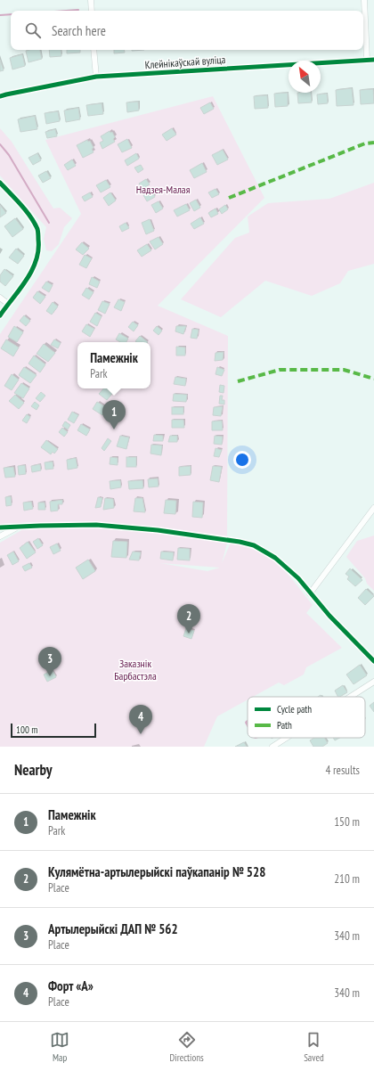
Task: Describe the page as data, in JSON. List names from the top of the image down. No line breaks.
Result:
{"streets":{"street":["Клейнікаўскай вуліца"]},"parks":["Надзея-Малая","Заказнік Барбастэла"],"legend":["Cycle path","Path"],"scale_bar":"100 m","north":"top left","page":{"search":"Search here","popup":["Памежнік","Park"],"pins":["1","2","3","4"],"scale":"100 m","heading":["Nearby","4 results"],"list":[{"mark":"1","name":"Памежнік","note":"Park","value":"150 m"},{"mark":"2","name":"Кулямётна-артылерыйскі паўкапанір № 528","note":"Place","value":"210 m"},{"mark":"3","name":"Артылерыйскі ДАП № 562","note":"Place","value":"340 m"},{"mark":"4","name":"Форт «А»","note":"Place","value":"340 m"}],"nav":["Map","Directions","Saved"]}}
